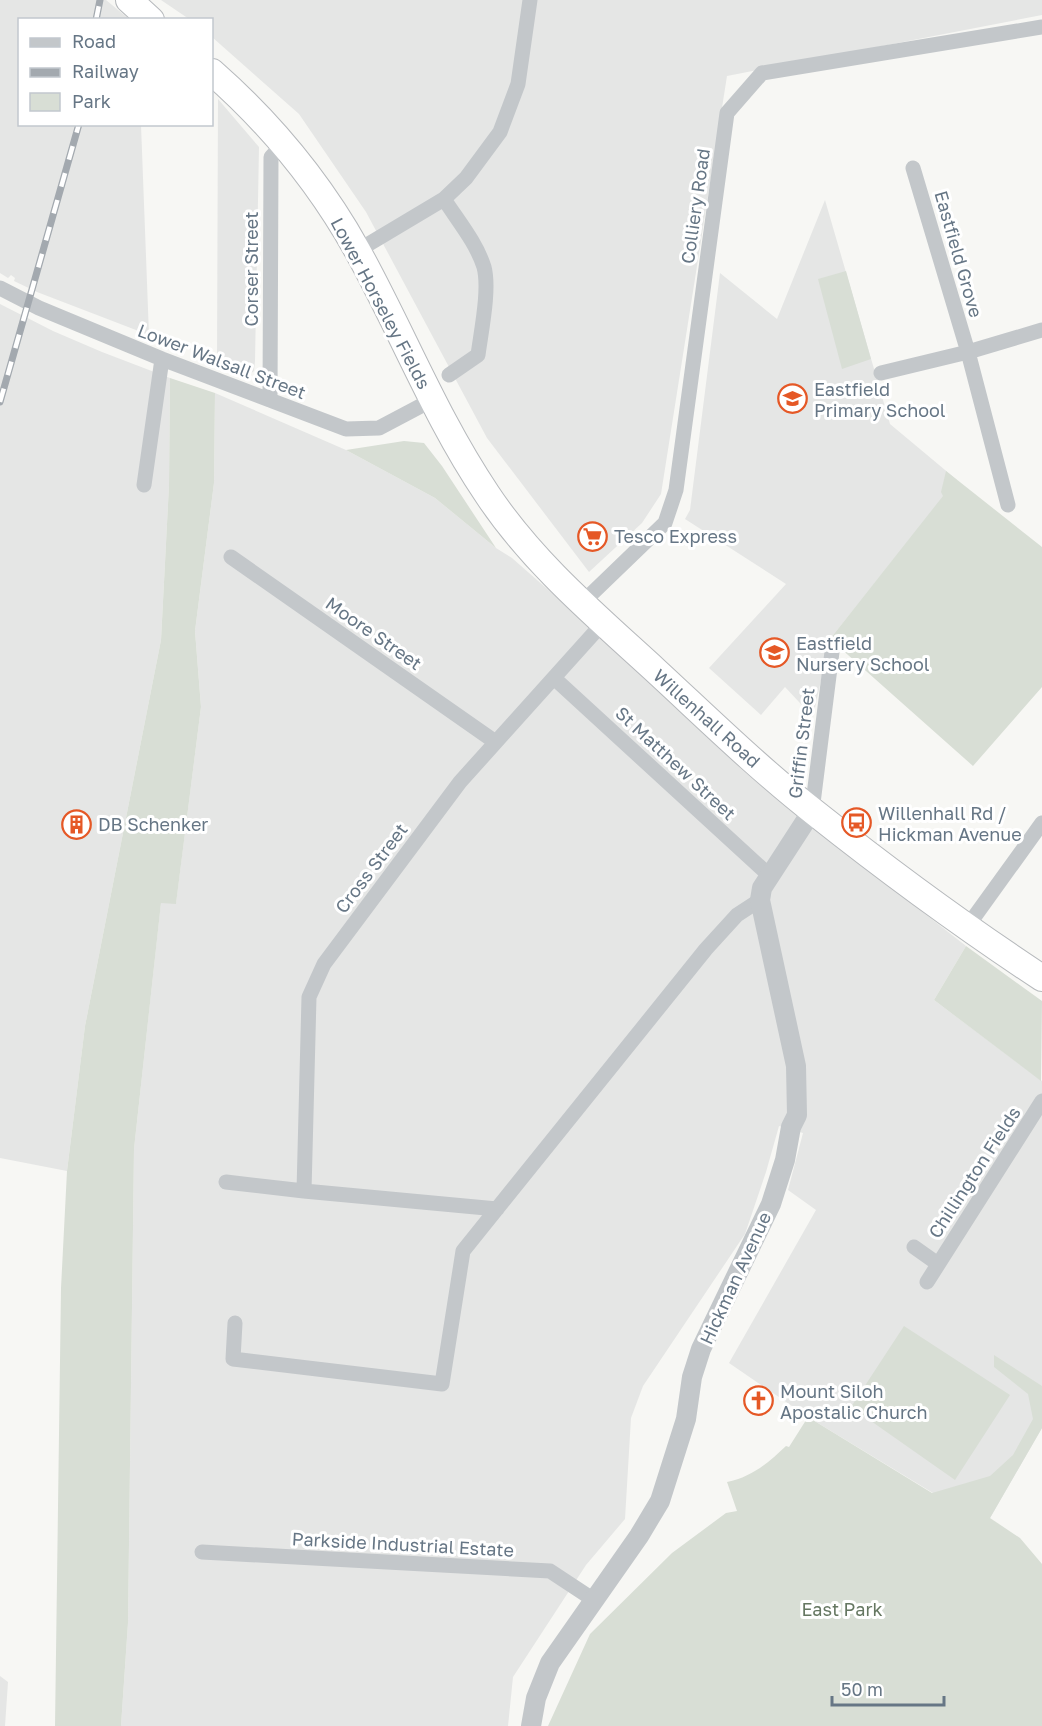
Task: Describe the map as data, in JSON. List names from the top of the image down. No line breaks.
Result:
{"streets":{"highway":["Lower Horseley Fields","Willenhall Road"],"street":["Colliery Road","Eastfield Grove","Corser Street","Lower Walsall Street","Moore Street","Griffin Street","St Matthew Street","Cross Street","Chillington Fields","Hickman Avenue","Parkside Industrial Estate"]},"crossings":[["Colliery Road","Willenhall Road"],["Corser Street","Lower Horseley Fields"],["Corser Street","Lower Walsall Street"],["Lower Horseley Fields","Lower Walsall Street"],["Lower Horseley Fields","Willenhall Road"],["Lower Walsall Street","Willenhall Road"],["Moore Street","Cross Street"],["Willenhall Road","Griffin Street"],["Willenhall Road","Cross Street"],["St Matthew Street","Cross Street"],["Hickman Avenue","Parkside Industrial Estate"]],"parks":["East Park"],"places":{"school or university":["Eastfield Primary School","Eastfield Nursery School"],"supermarket":["Tesco Express"],"bus stop":["Willenhall Rd / Hickman Avenue"],"building":["DB Schenker"],"church":["Mount Siloh Apostalic Church"]},"legend":["Road","Railway","Park"],"scale_bar":"50 m"}
